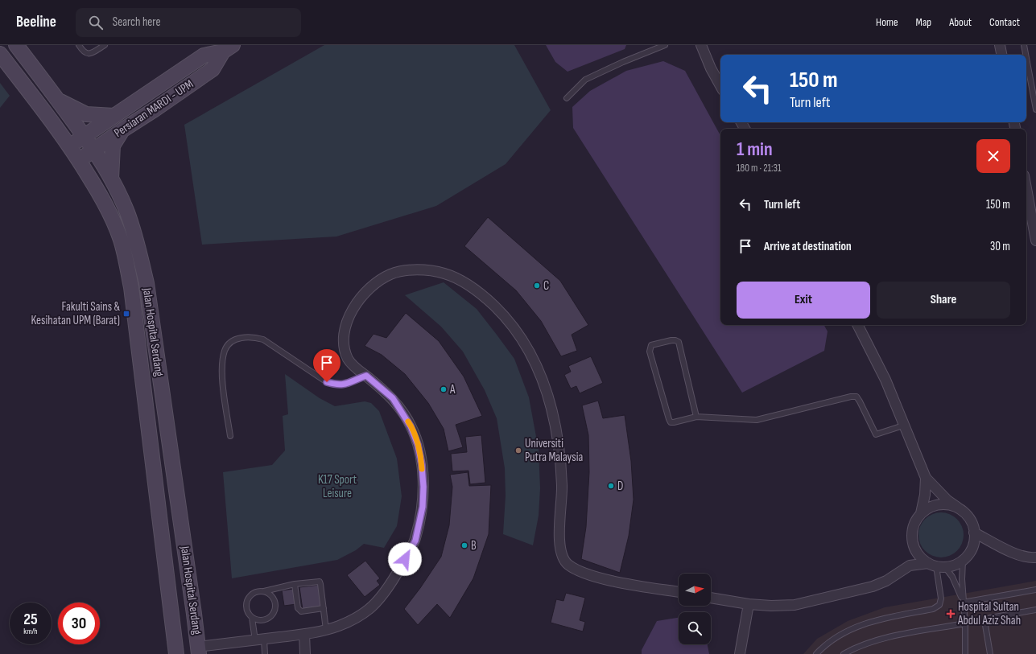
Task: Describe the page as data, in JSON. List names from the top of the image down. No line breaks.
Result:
{"streets":{"main road":["Persiaran MARDI - UPM","Jalan Hospital Serdang"]},"crossings":[["Persiaran MARDI - UPM","Jalan Hospital Serdang"]],"parks":["K17 Sport Leisure"],"places":{"other":["C","A","Universiti Putra Malaysia","D","B"],"transit":["Fakulti Sains & Kesihatan UPM (Barat)"],"health":["Hospital Sultan Abdul Aziz Shah"]},"north":"right","page":{"header":"Beeline","search":"Search here","nav":["Home","Map","About","Contact"],"turn":["150 m","Turn left"],"heading":["1 min","180 m · 21:31"],"list":[{"name":"Turn left","value":"150 m"},{"name":"Arrive at destination","value":"30 m"}],"buttons":["Exit","Share"],"speed":"25 km/h","limit":"30"}}
